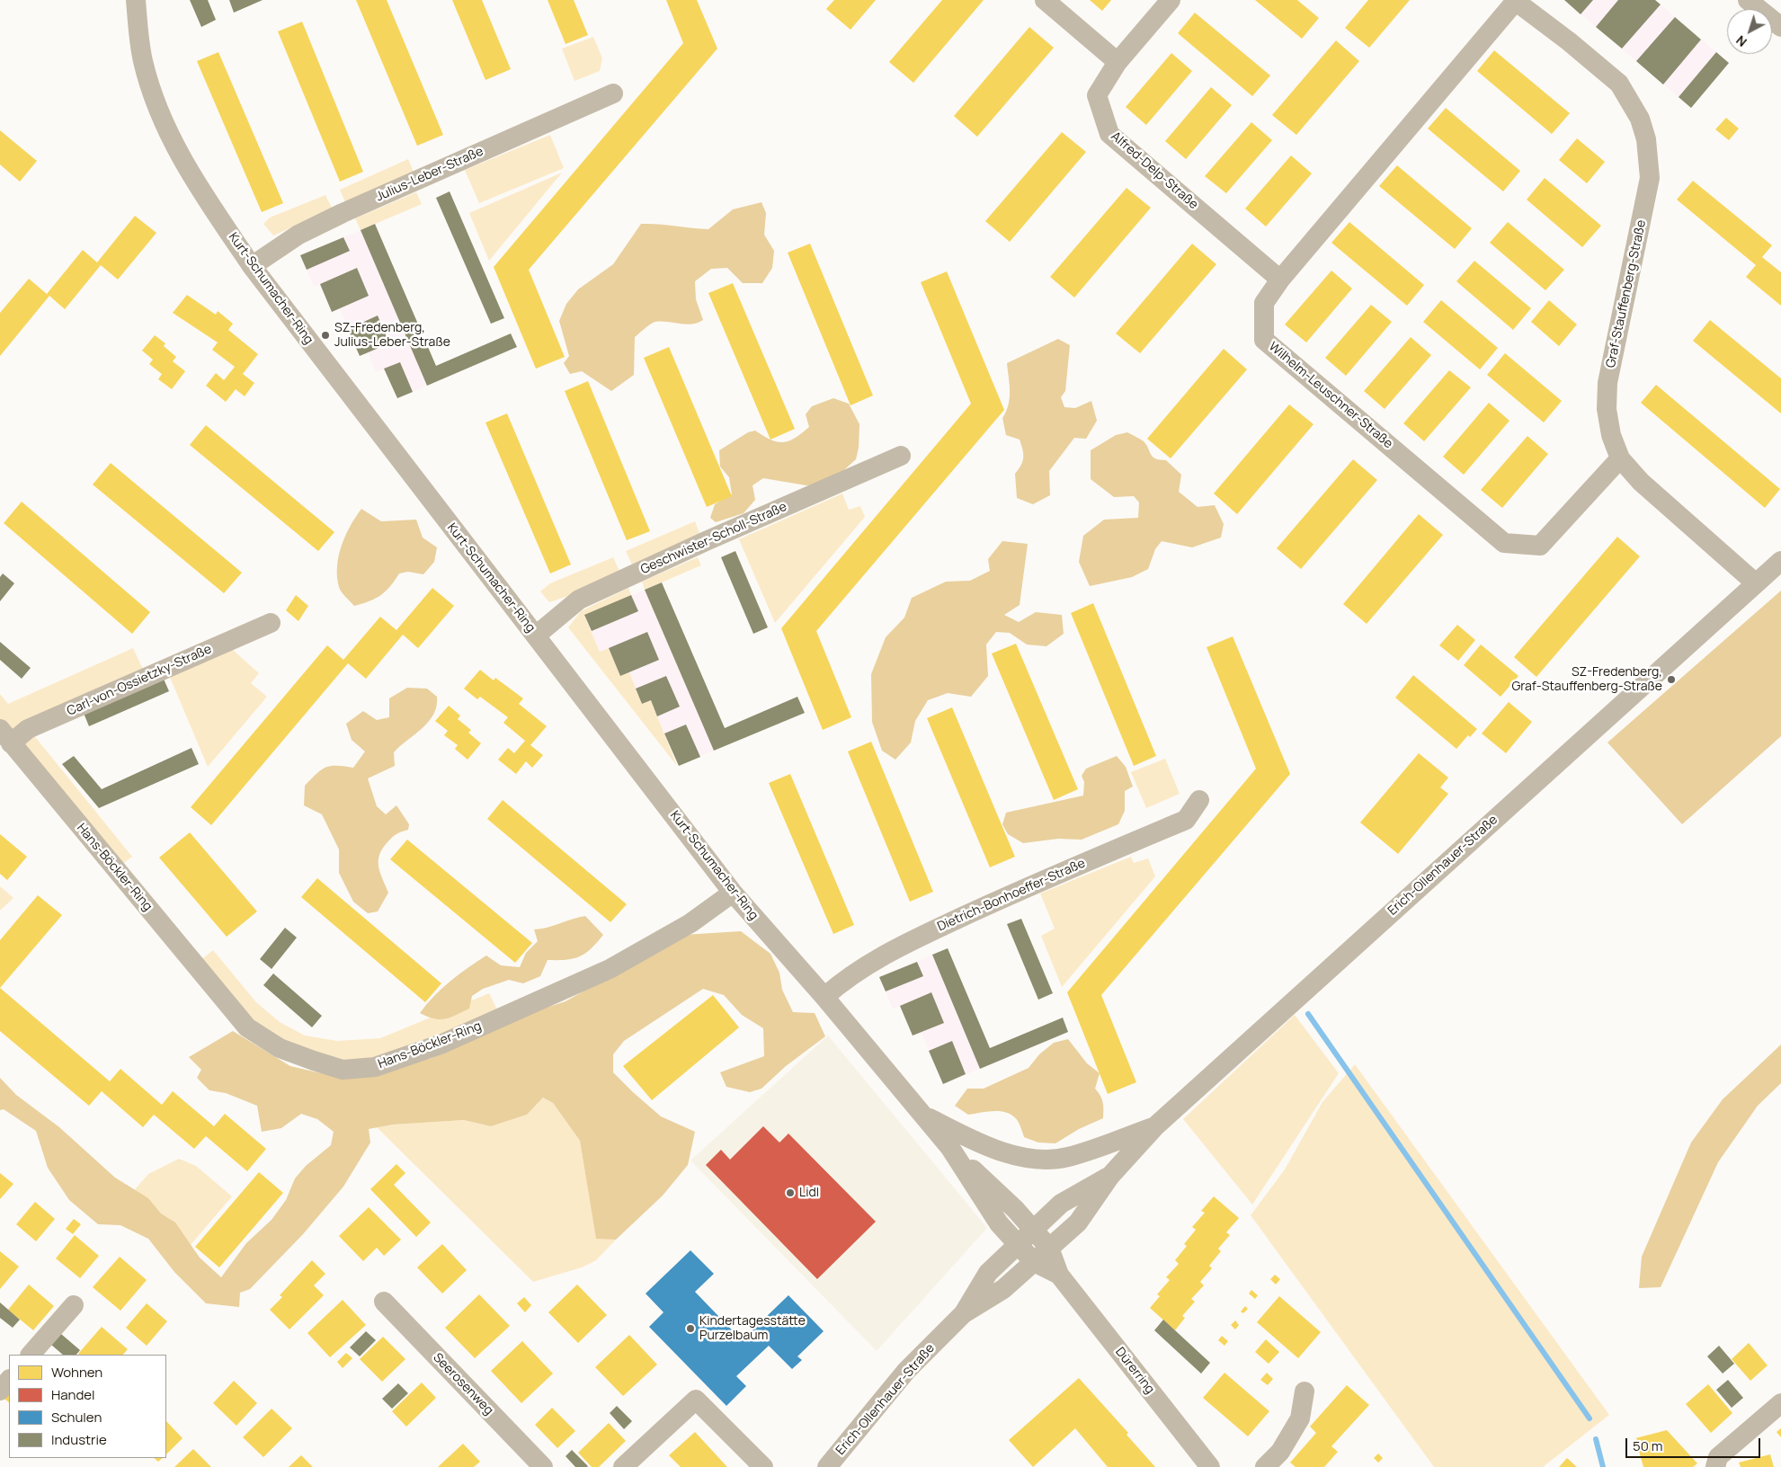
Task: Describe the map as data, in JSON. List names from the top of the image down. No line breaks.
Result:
{"streets":{"street":["Alfred-Delp-Straße","Julius-Leber-Straße","Kurt-Schumacher-Ring","Graf-Stauffenberg-Straße","Wilhelm-Leuschner-Straße","Geschwister-Scholl-Straße","Carl-von-Ossietzky-Straße","Erich-Ollenhauer-Straße","Hans-Böckler-Ring","Dietrich-Bonhoeffer-Straße","Dürerring","Seerosenweg"]},"crossings":[["Alfred-Delp-Straße","Wilhelm-Leuschner-Straße"],["Julius-Leber-Straße","Kurt-Schumacher-Ring"],["Kurt-Schumacher-Ring","Geschwister-Scholl-Straße"],["Kurt-Schumacher-Ring","Erich-Ollenhauer-Straße"],["Kurt-Schumacher-Ring","Hans-Böckler-Ring"],["Kurt-Schumacher-Ring","Dietrich-Bonhoeffer-Straße"],["Kurt-Schumacher-Ring","Dürerring"],["Graf-Stauffenberg-Straße","Wilhelm-Leuschner-Straße"],["Graf-Stauffenberg-Straße","Erich-Ollenhauer-Straße"],["Carl-von-Ossietzky-Straße","Hans-Böckler-Ring"],["Erich-Ollenhauer-Straße","Dürerring"]],"places":["SZ-Fredenberg, Julius-Leber-Straße","SZ-Fredenberg, Graf-Stauffenberg-Straße","Lidl","Kindertagesstätte Purzelbaum"],"legend":["Wohnen","Handel","Schulen","Industrie"],"scale_bar":"50 m","north":"bottom left"}
